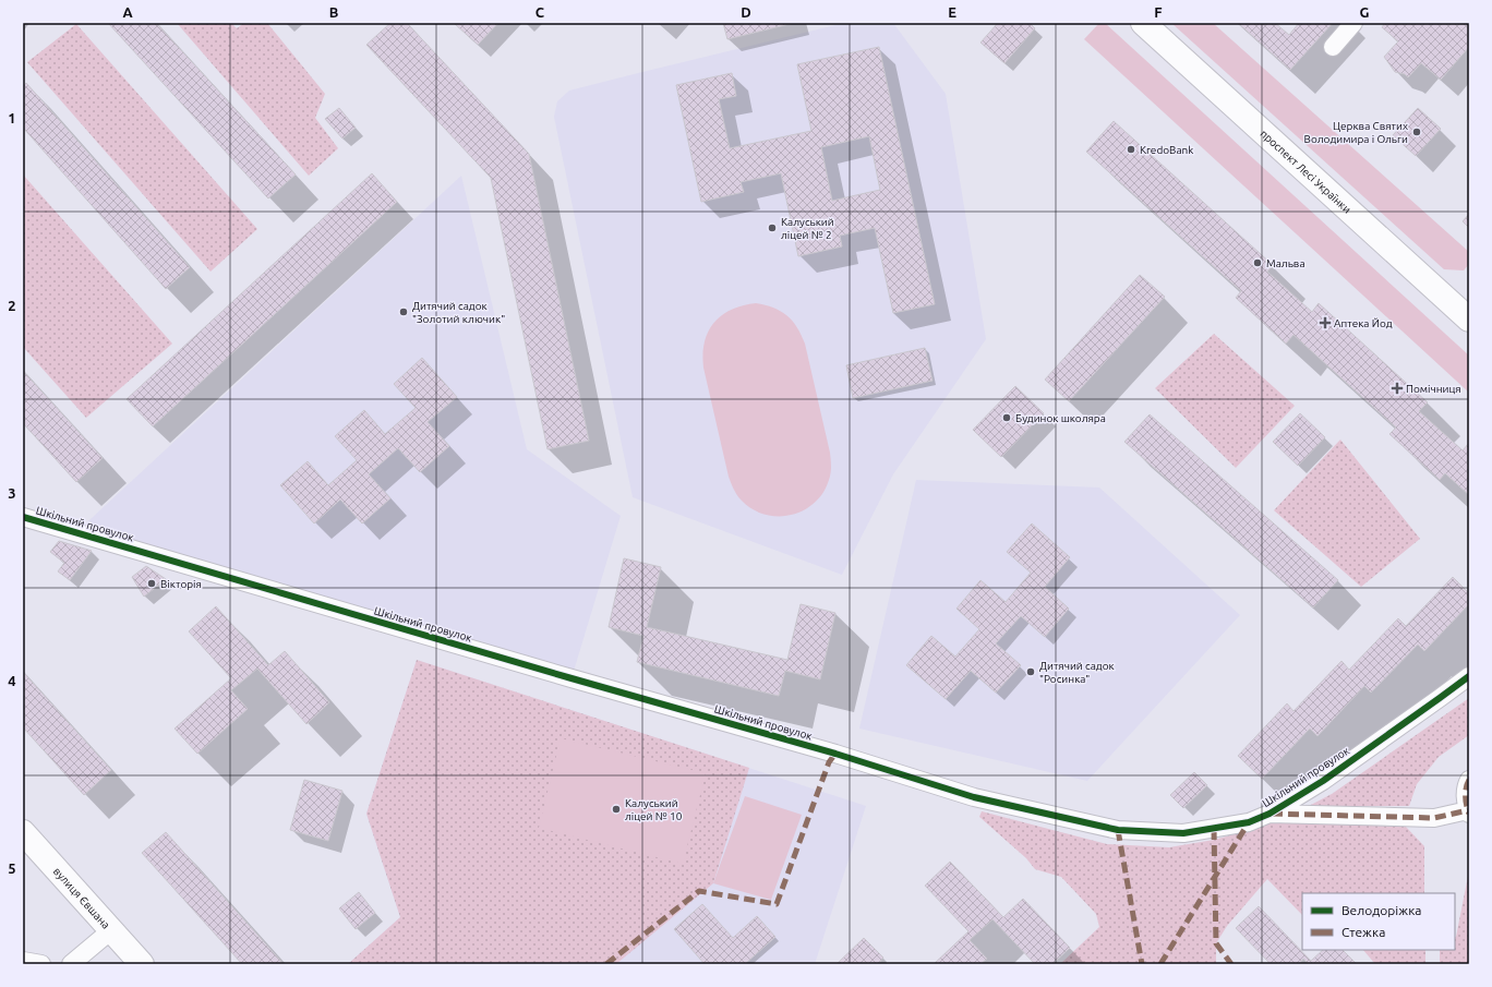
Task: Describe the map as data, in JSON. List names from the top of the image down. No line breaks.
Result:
{"streets":{"main road":["проспект Лесі Українки","вулиця Євшана"],"street":["Шкільний провулок"]},"places":{"other":["Церква Святих Володимира і Ольги","KredoBank","Калуський ліцей № 2","Мальва","Дитячий садок \"Золотий ключик\"","Будинок школяра","Вікторія","Дитячий садок \"Росинка\"","Калуський ліцей № 10"],"health":["Аптека Йод","Помічниця"]},"legend":["Велодоріжка","Стежка"],"grid":{"columns":["A","B","C","D","E","F","G"],"rows":["1","2","3","4","5"]}}
